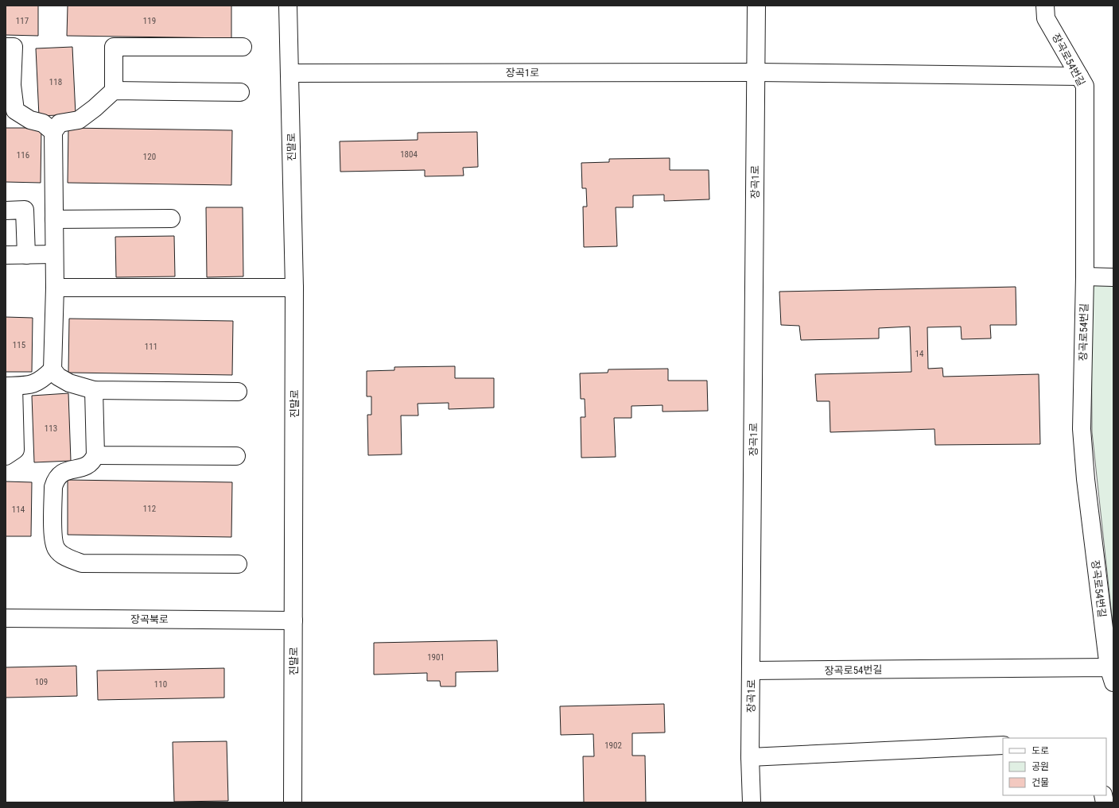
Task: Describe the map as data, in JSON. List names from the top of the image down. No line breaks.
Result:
{"streets":{"street":["장곡로54번길","장곡1로","진말로","장곡북로"]},"crossings":[["장곡로54번길","장곡1로"],["장곡1로","진말로"],["진말로","장곡북로"]],"house_numbers":["117","119","118","1804","116","120","115","111","14","113","112","114","1901","109","110","1902"],"legend":["도로","공원","건물"]}
